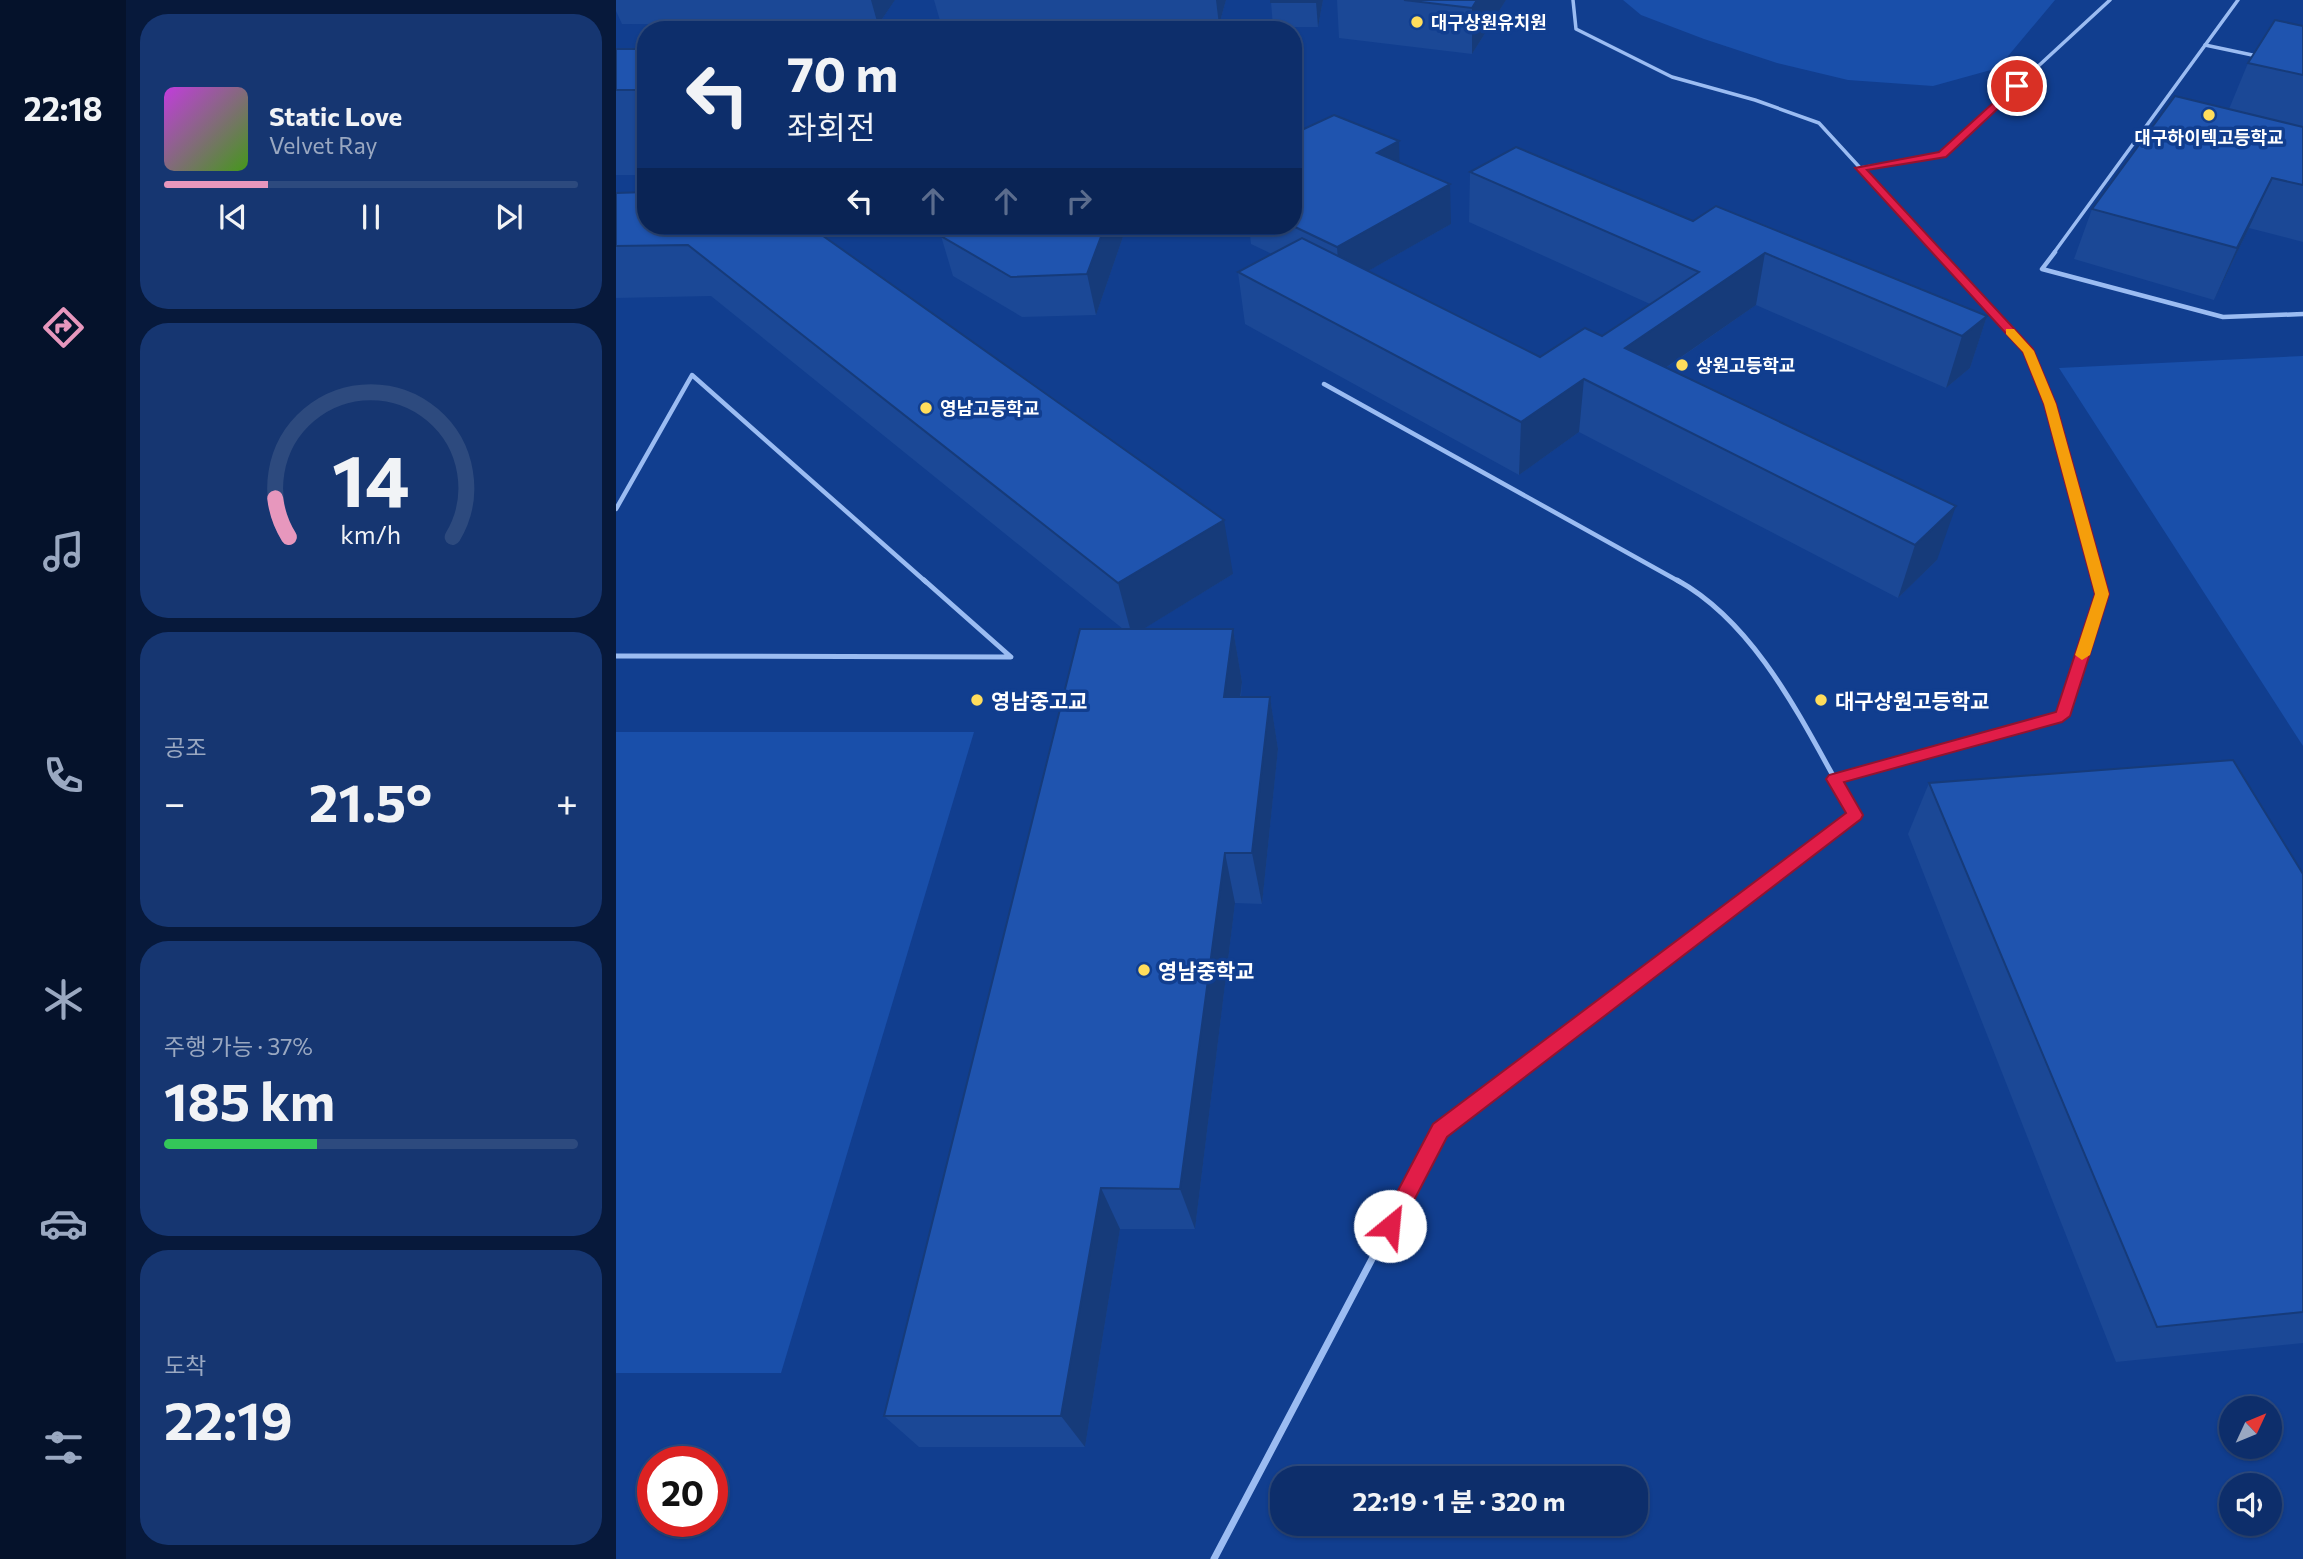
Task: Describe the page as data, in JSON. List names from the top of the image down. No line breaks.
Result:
{"places":["대구상원유치원","대구하이텍고등학교","상원고등학교","영남고등학교","영남중고교","대구상원고등학교","영남중학교"],"north":"top right","page":{"tabs":"22:18","turn":["70 m","좌회전"],"song":["Static Love","Velvet Ray"],"tile":["공조",["주행 가능 · 37%","185 km"],["도착","22:19"]],"heat":["−","21.5°","+"],"limit":"20","trip":"22:19 · 1 분 · 320 m","gauge":["14","km/h"]}}
